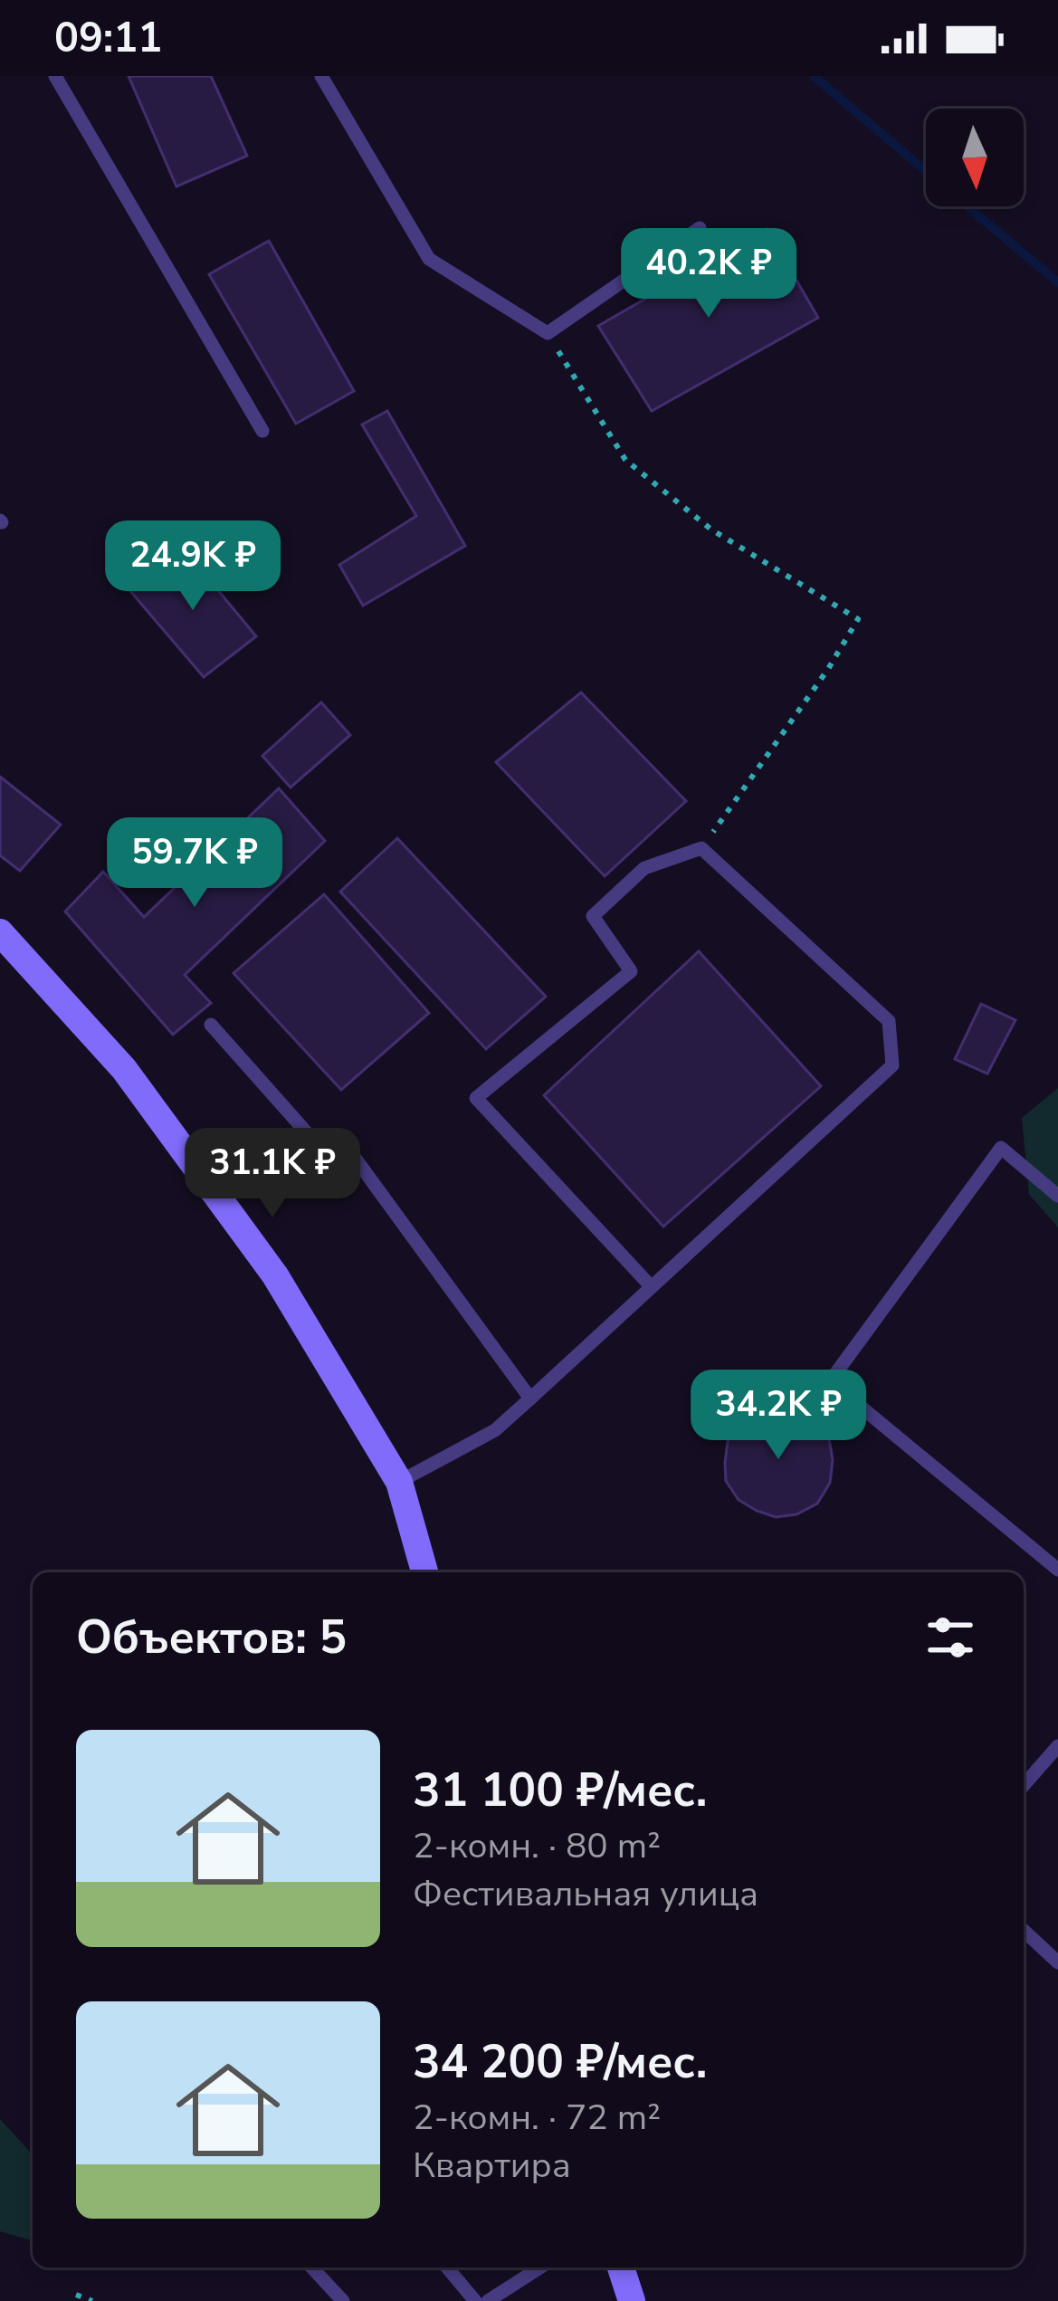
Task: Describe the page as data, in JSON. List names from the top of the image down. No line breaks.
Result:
{"north":"bottom","page":{"status":"09:11","price":["40.2K ₽","24.9K ₽","59.7K ₽","31.1K ₽","34.2K ₽"],"heading":"Объектов: 5","list":[{"name":"31 100 ₽/мес.","note":"2-комн. · 80 m² · Фестивальная улица"},{"name":"34 200 ₽/мес.","note":"2-комн. · 72 m² · Квартира"}]}}
